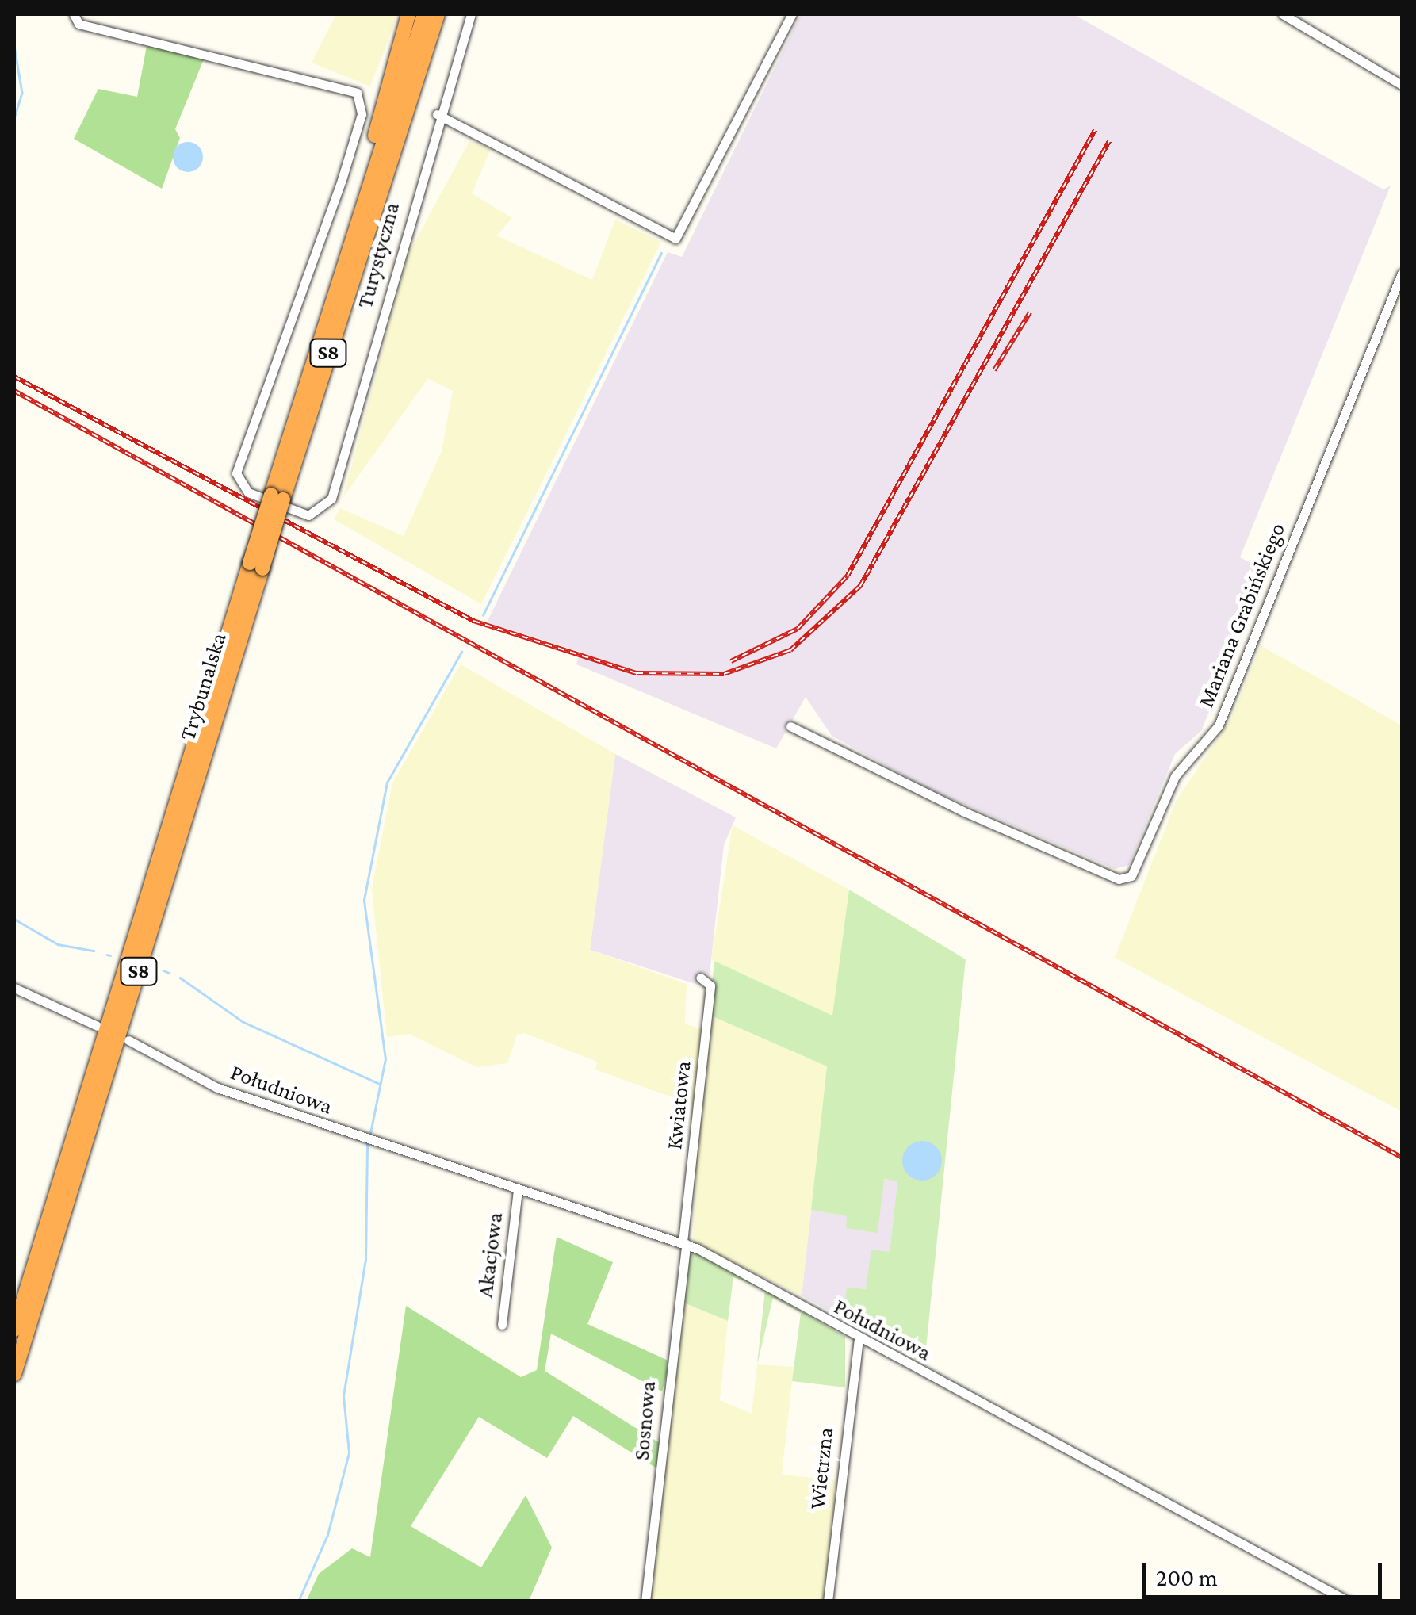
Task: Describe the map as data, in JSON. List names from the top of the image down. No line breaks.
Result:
{"streets":{"highway":["S8","Trybunalska"],"street":["Turystyczna","Mariana Grabińskiego","Południowa","Kwiatowa","Akacjowa","Sosnowa","Wietrzna"]},"crossings":[["Południowa","Kwiatowa"],["Południowa","Akacjowa"],["Południowa","Sosnowa"],["Południowa","Wietrzna"],["Kwiatowa","Sosnowa"]],"scale_bar":"200 m"}
